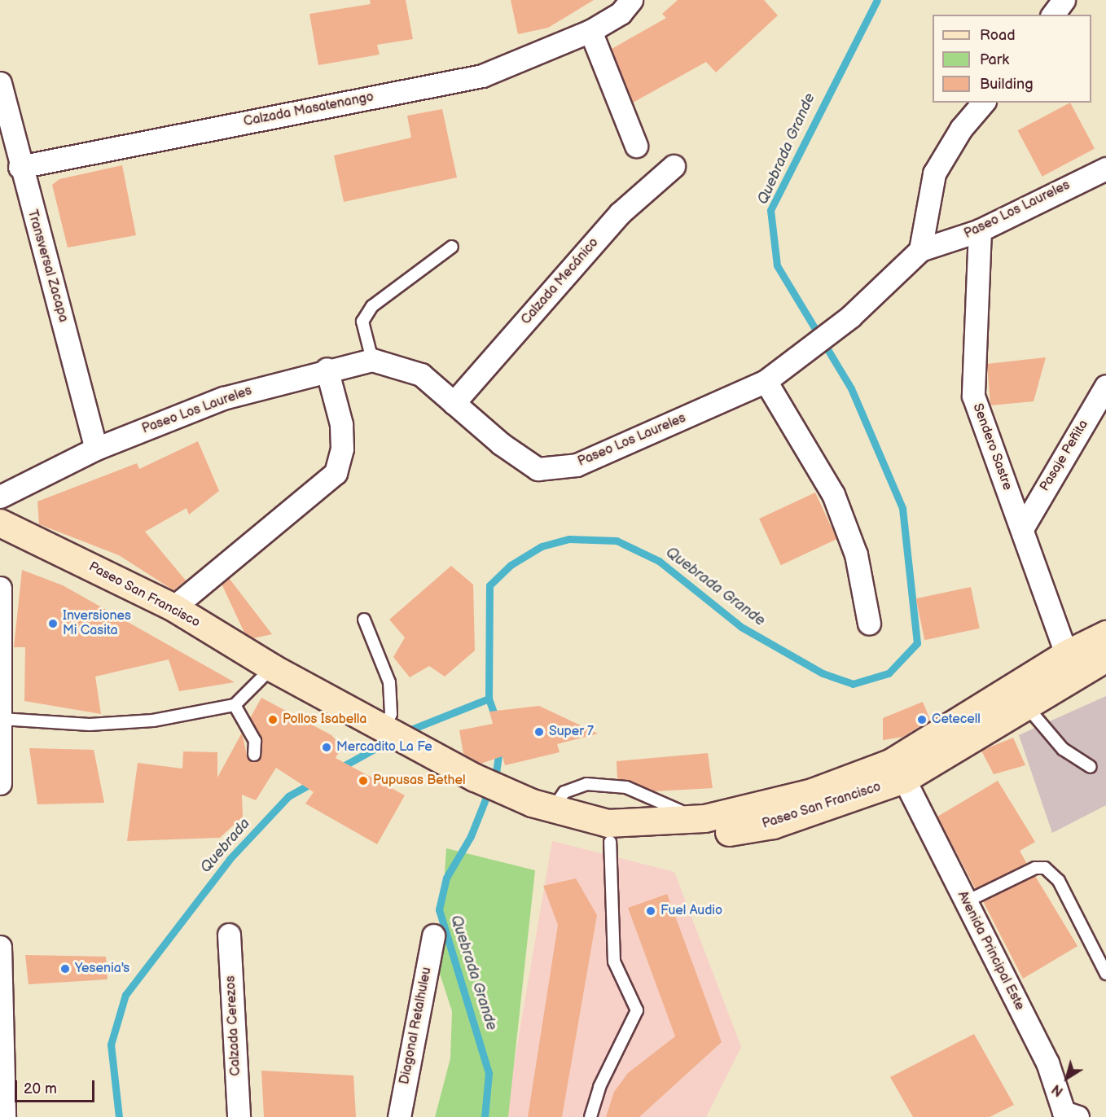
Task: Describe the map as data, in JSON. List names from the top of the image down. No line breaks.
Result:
{"streets":{"street":["Calzada Masatenango","Paseo Los Laureles","Transversal Zacapa","Calzada Mecánico","Sendero Sastre","Pasaje Peñita","Paseo San Francisco","Avenida Principal Este","Calzada Cerezos","Diagonal Retalhuleu"]},"crossings":[["Calzada Masatenango","Transversal Zacapa"],["Paseo Los Laureles","Transversal Zacapa"],["Paseo Los Laureles","Calzada Mecánico"],["Paseo Los Laureles","Sendero Sastre"],["Sendero Sastre","Pasaje Peñita"],["Sendero Sastre","Paseo San Francisco"],["Paseo San Francisco","Avenida Principal Este"]],"water":["Quebrada Grande","Quebrada"],"places":["Inversiones Mi Casita","Pollos Isabella","Cetecell","Super 7","Mercadito La Fe","Pupusas Bethel","Fuel Audio","Yesenia's"],"legend":["Road","Park","Building"],"scale_bar":"20 m","north":"bottom left"}
